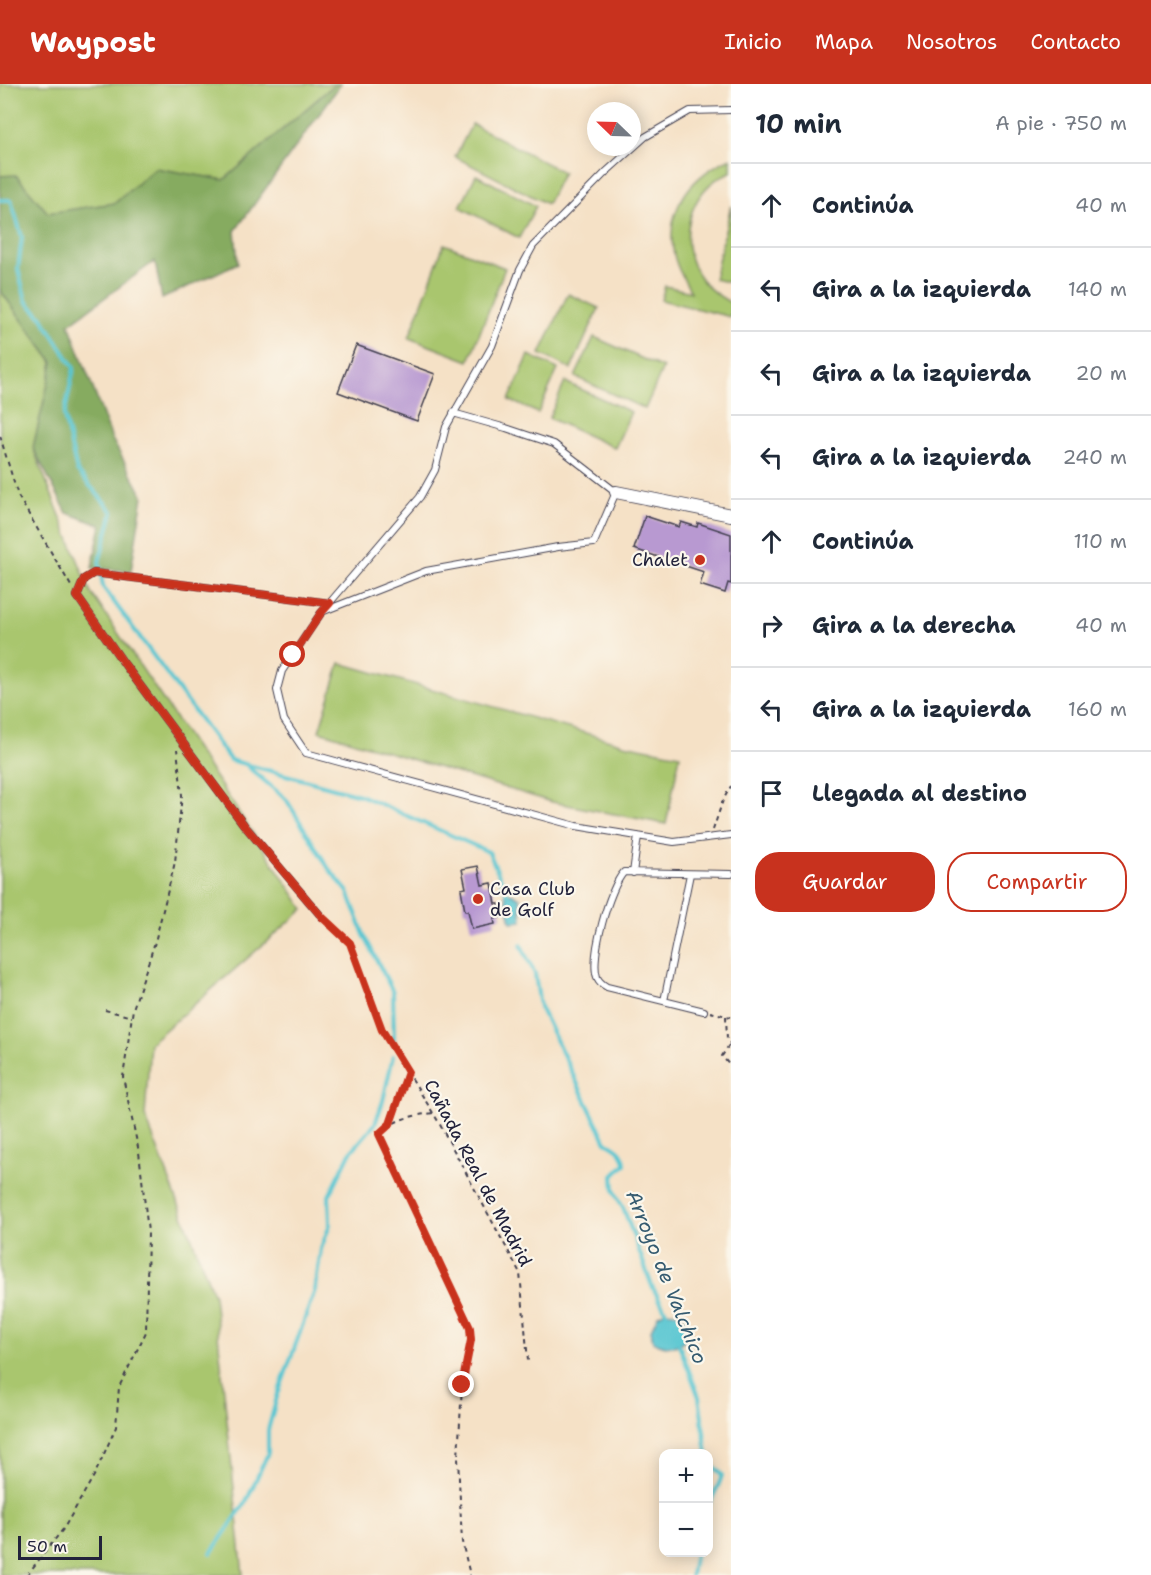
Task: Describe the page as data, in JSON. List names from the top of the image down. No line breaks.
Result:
{"streets":{"path":["Cañada Real de Madrid"]},"water":["Arroyo de Valchico"],"places":["Chalet","Casa Club de Golf"],"scale_bar":"50 m","north":"top left","page":{"header":"Waypost","nav":["Inicio","Mapa","Nosotros","Contacto"],"heading":["10 min","A pie · 750 m"],"list":[["Continúa","40 m"],["Gira a la izquierda","140 m"],["Gira a la izquierda","20 m"],["Gira a la izquierda","240 m"],["Continúa","110 m"],["Gira a la derecha","40 m"],["Gira a la izquierda","160 m"],"Llegada al destino"],"buttons":["Guardar","Compartir"],"map_buttons":["+","−"],"scale":"50 m"}}
